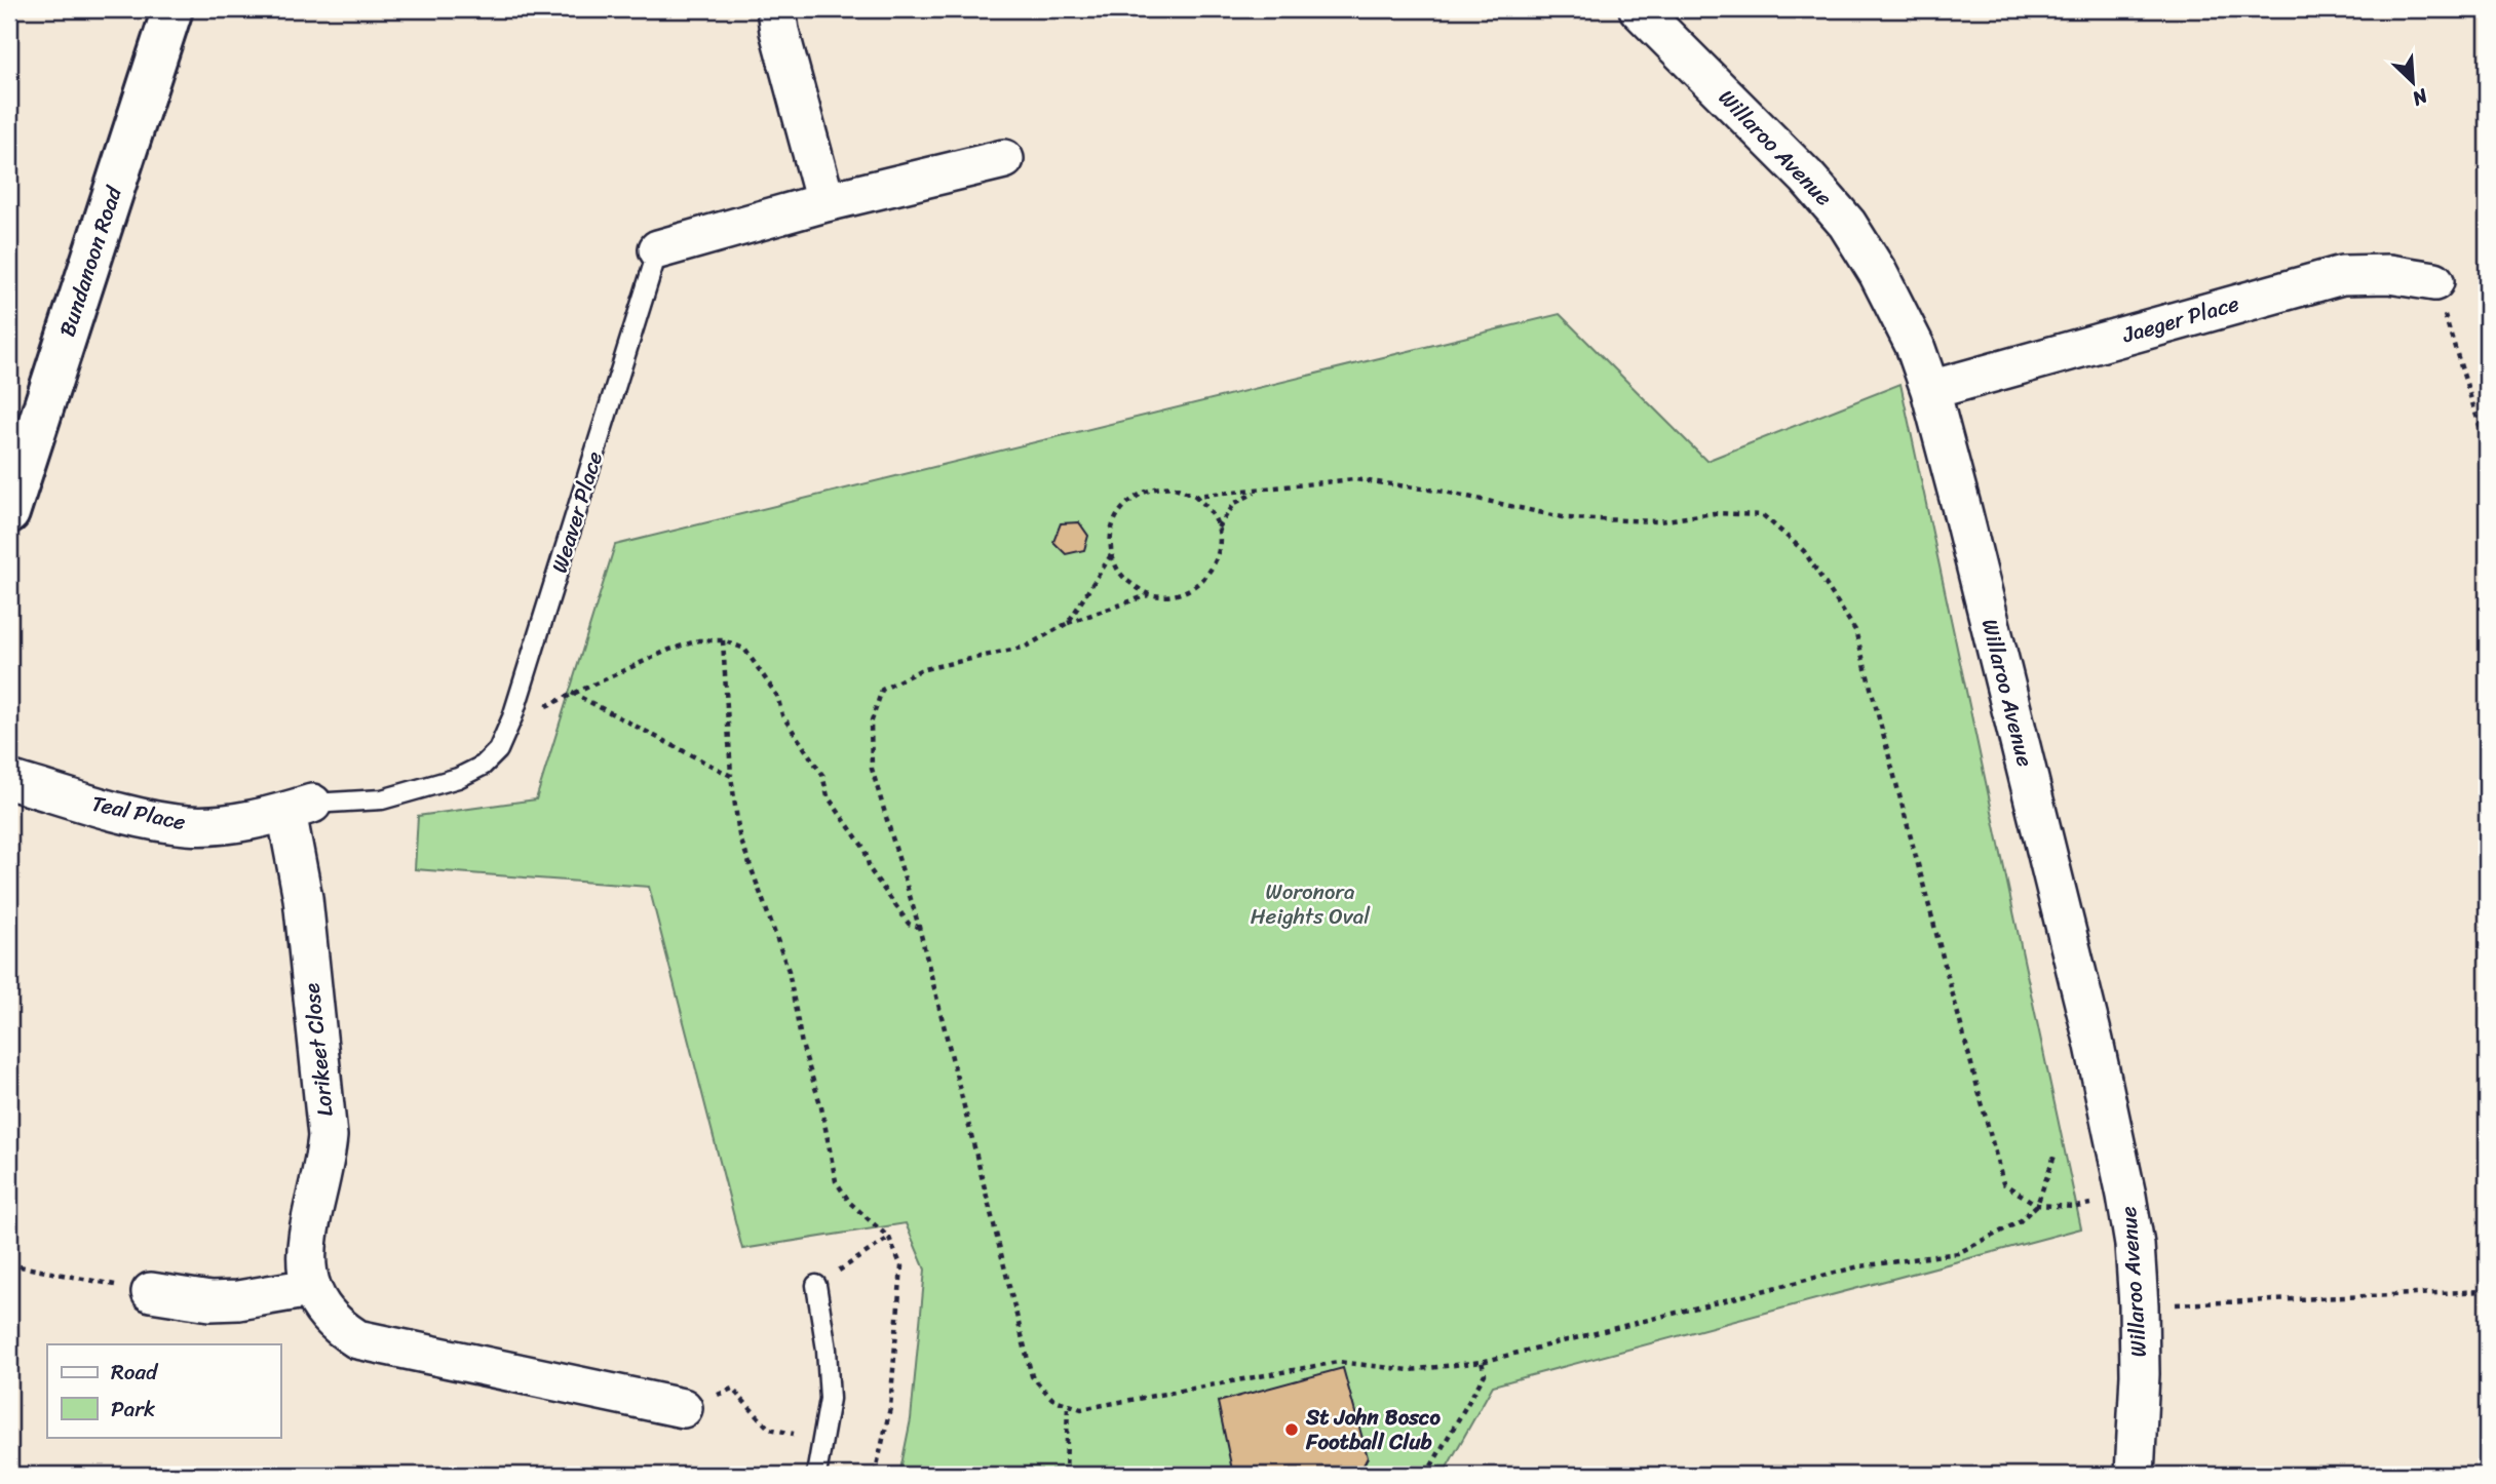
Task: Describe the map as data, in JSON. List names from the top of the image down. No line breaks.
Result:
{"streets":{"street":["Willaroo Avenue","Bundanoon Road","Jaeger Place","Weaver Place","Teal Place","Lorikeet Close"]},"crossings":[["Willaroo Avenue","Jaeger Place"],["Weaver Place","Teal Place"],["Weaver Place","Lorikeet Close"],["Teal Place","Lorikeet Close"]],"parks":["Woronora Heights Oval"],"places":["St John Bosco Football Club"],"legend":["Road","Park"],"north":"bottom right"}
